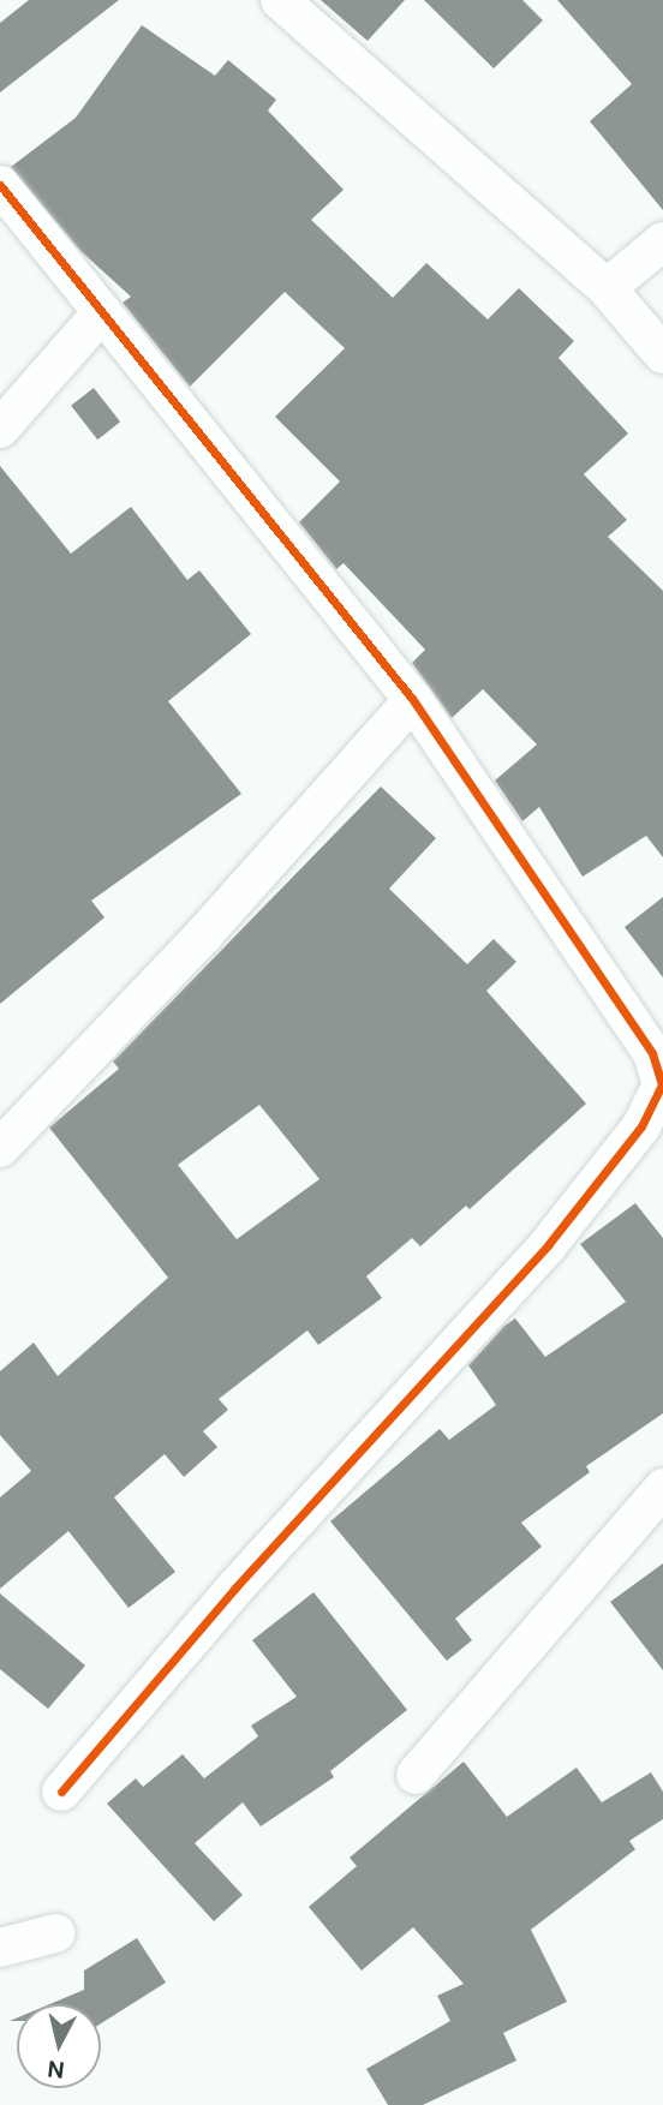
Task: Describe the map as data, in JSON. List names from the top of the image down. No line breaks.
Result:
{"north":"bottom"}
